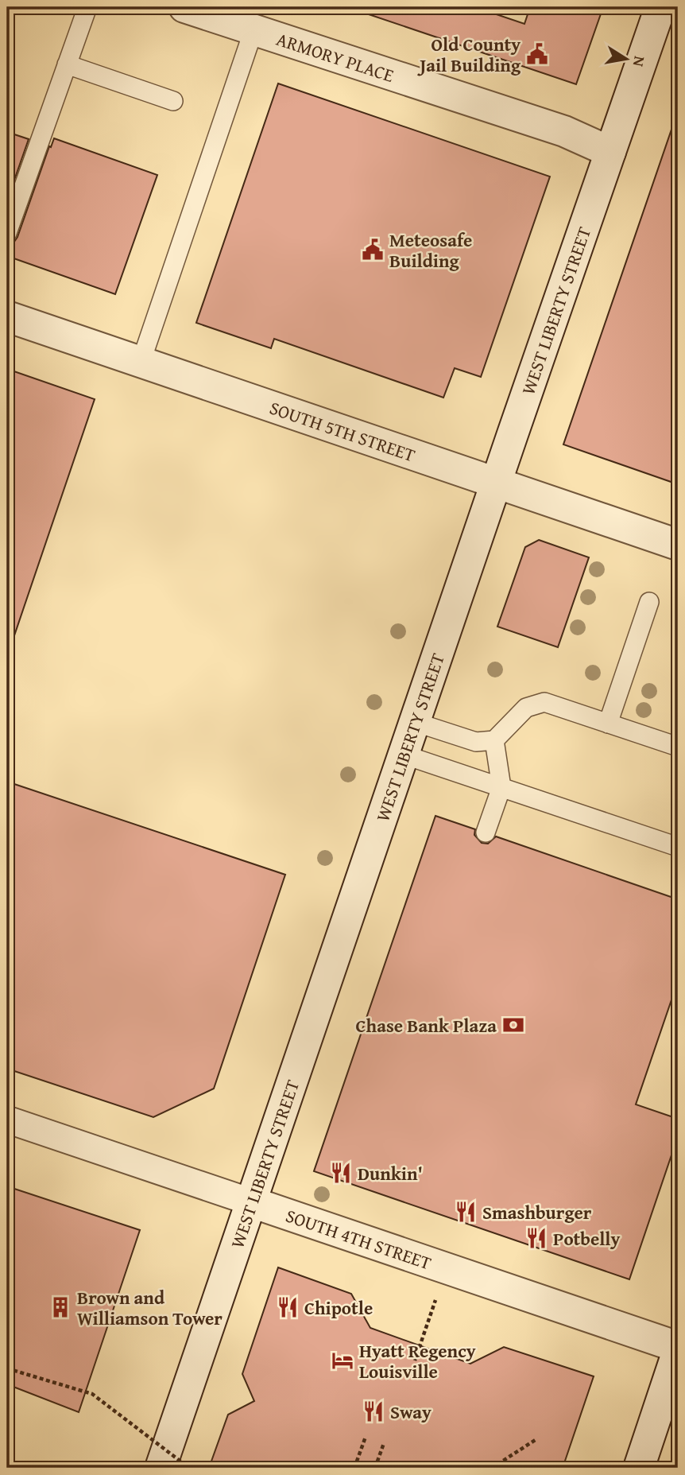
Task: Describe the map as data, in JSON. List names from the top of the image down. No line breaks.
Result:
{"streets":{"main road":["ARMORY PLACE","WEST LIBERTY STREET","SOUTH 5TH STREET","SOUTH 4TH STREET"]},"crossings":[["ARMORY PLACE","WEST LIBERTY STREET"],["WEST LIBERTY STREET","SOUTH 5TH STREET"],["WEST LIBERTY STREET","SOUTH 4TH STREET"]],"places":{"public building":["Old County Jail Building","Meteosafe Building"],"bank":["Chase Bank Plaza"],"restaurant":["Dunkin'","Smashburger","Potbelly","Chipotle","Sway"],"building":["Brown and Williamson Tower"],"hotel":["Hyatt Regency Louisville"]},"north":"right"}
